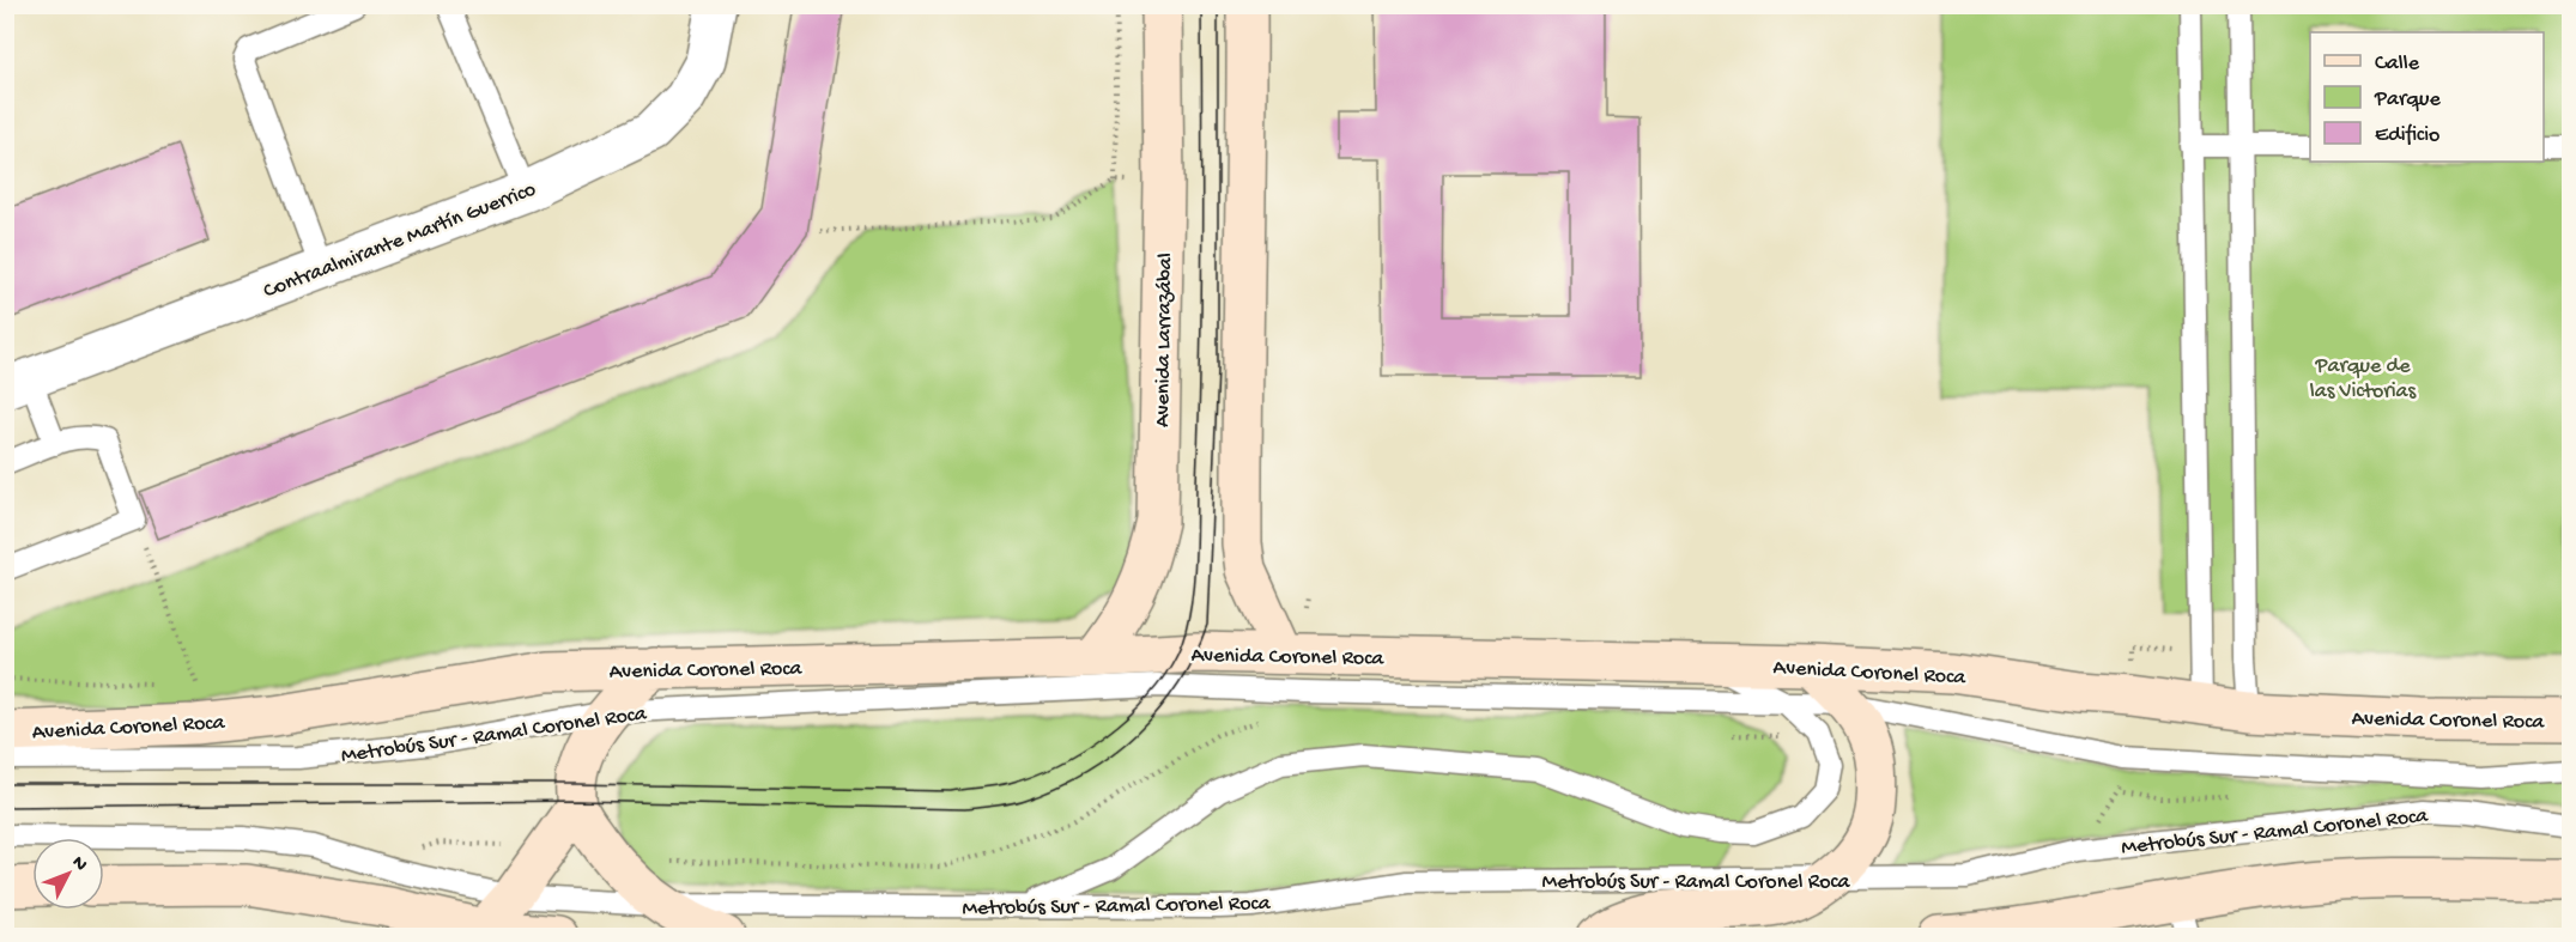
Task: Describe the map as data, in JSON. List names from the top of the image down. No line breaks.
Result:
{"streets":{"main road":["Avenida Larrazábal","Avenida Coronel Roca"],"street":["Contraalmirante Martín Guerrico"],"lane":["Metrobús Sur - Ramal Coronel Roca"]},"crossings":[["Avenida Larrazábal","Avenida Coronel Roca"]],"parks":["Parque de las Victorias"],"legend":["Calle","Parque","Edificio"],"north":"top right"}
